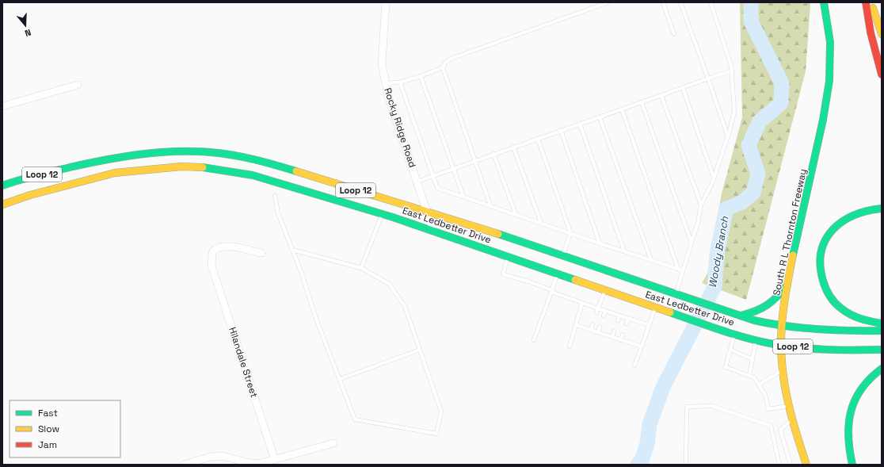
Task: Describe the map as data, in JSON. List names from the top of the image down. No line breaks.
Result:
{"streets":{"main road":["Loop 12","East Ledbetter Drive","South R L Thornton Freeway"],"street":["Rocky Ridge Road","Hilandale Street"]},"crossings":[["Rocky Ridge Road","East Ledbetter Drive"],["East Ledbetter Drive","South R L Thornton Freeway"]],"water":["Woody Branch"],"legend":["Fast","Slow","Jam"],"north":"bottom"}
